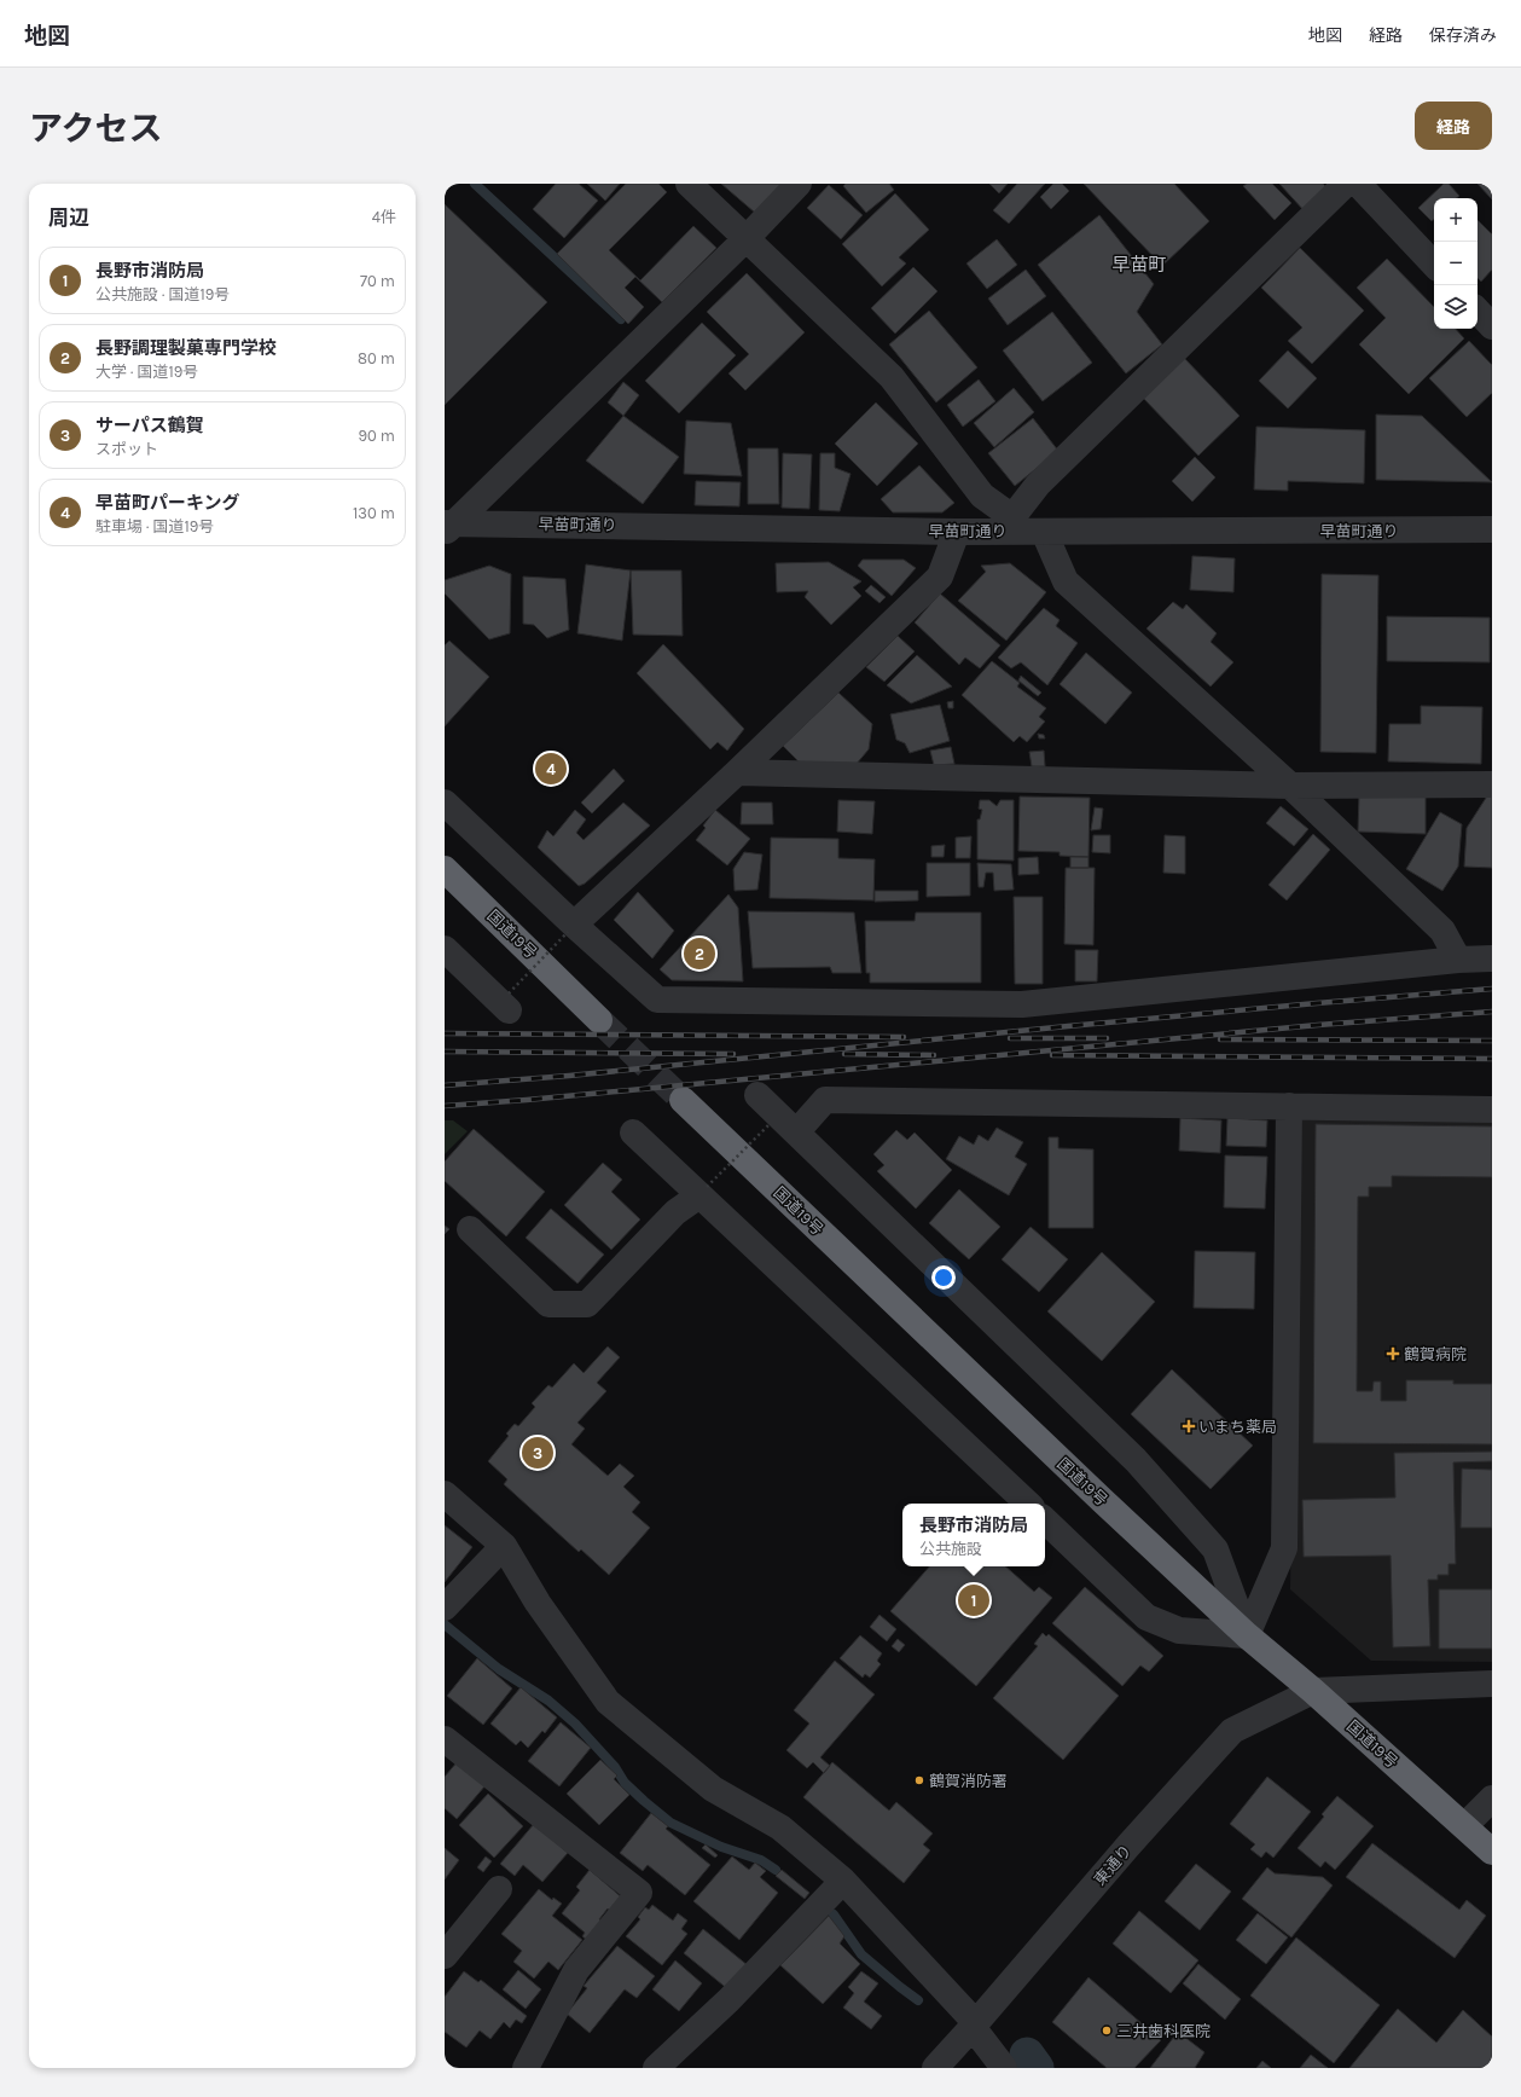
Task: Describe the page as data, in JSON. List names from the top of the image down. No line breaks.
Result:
{"streets":{"highway":["国道19号"],"street":["早苗町通り","東通り"]},"crossings":[["国道19号","東通り"]],"districts":["早苗町"],"places":{"health":["鶴賀病院","いまち薬局"],"other":["鶴賀消防署","三井歯科医院"]},"page":{"header":"地図","nav":["地図","経路","保存済み"],"title":"アクセス","buttons":"経路","heading":["周辺","4件"],"map_buttons":["+","−"],"list":[{"mark":"1","name":"長野市消防局","note":"公共施設 · 国道19号","value":"70 m"},{"mark":"2","name":"長野調理製菓専門学校","note":"大学 · 国道19号","value":"80 m"},{"mark":"3","name":"サーパス鶴賀","note":"スポット","value":"90 m"},{"mark":"4","name":"早苗町パーキング","note":"駐車場 · 国道19号","value":"130 m"}],"pins":["4","2","3","1"],"popup":["長野市消防局","公共施設"]}}
